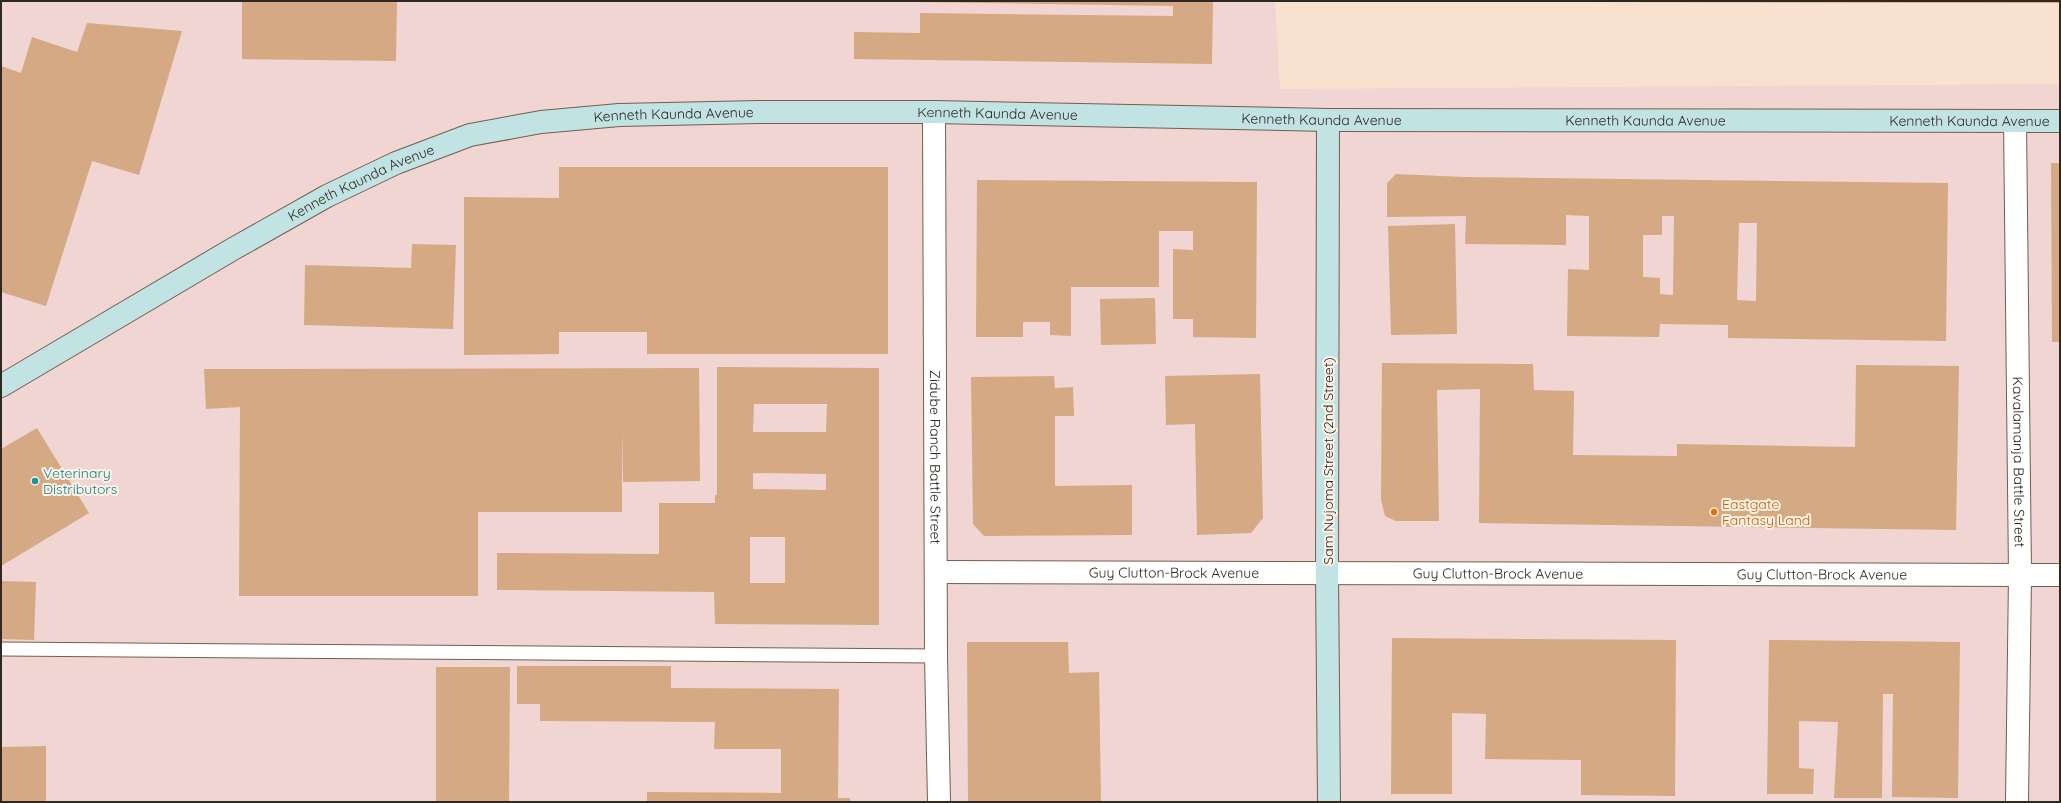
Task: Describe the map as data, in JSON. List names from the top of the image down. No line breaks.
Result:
{"streets":{"main road":["Kenneth Kaunda Avenue","Sam Nujoma Street (2nd Street)"],"street":["Zidube Ranch Battle Street","Kavalamanja Battle Street","Guy Clutton-Brock Avenue"]},"crossings":[["Kenneth Kaunda Avenue","Zidube Ranch Battle Street"],["Kenneth Kaunda Avenue","Sam Nujoma Street (2nd Street)"],["Kenneth Kaunda Avenue","Kavalamanja Battle Street"],["Zidube Ranch Battle Street","Guy Clutton-Brock Avenue"],["Sam Nujoma Street (2nd Street)","Guy Clutton-Brock Avenue"],["Kavalamanja Battle Street","Guy Clutton-Brock Avenue"]],"places":["Veterinary Distributors","Eastgate Fantasy Land"]}
